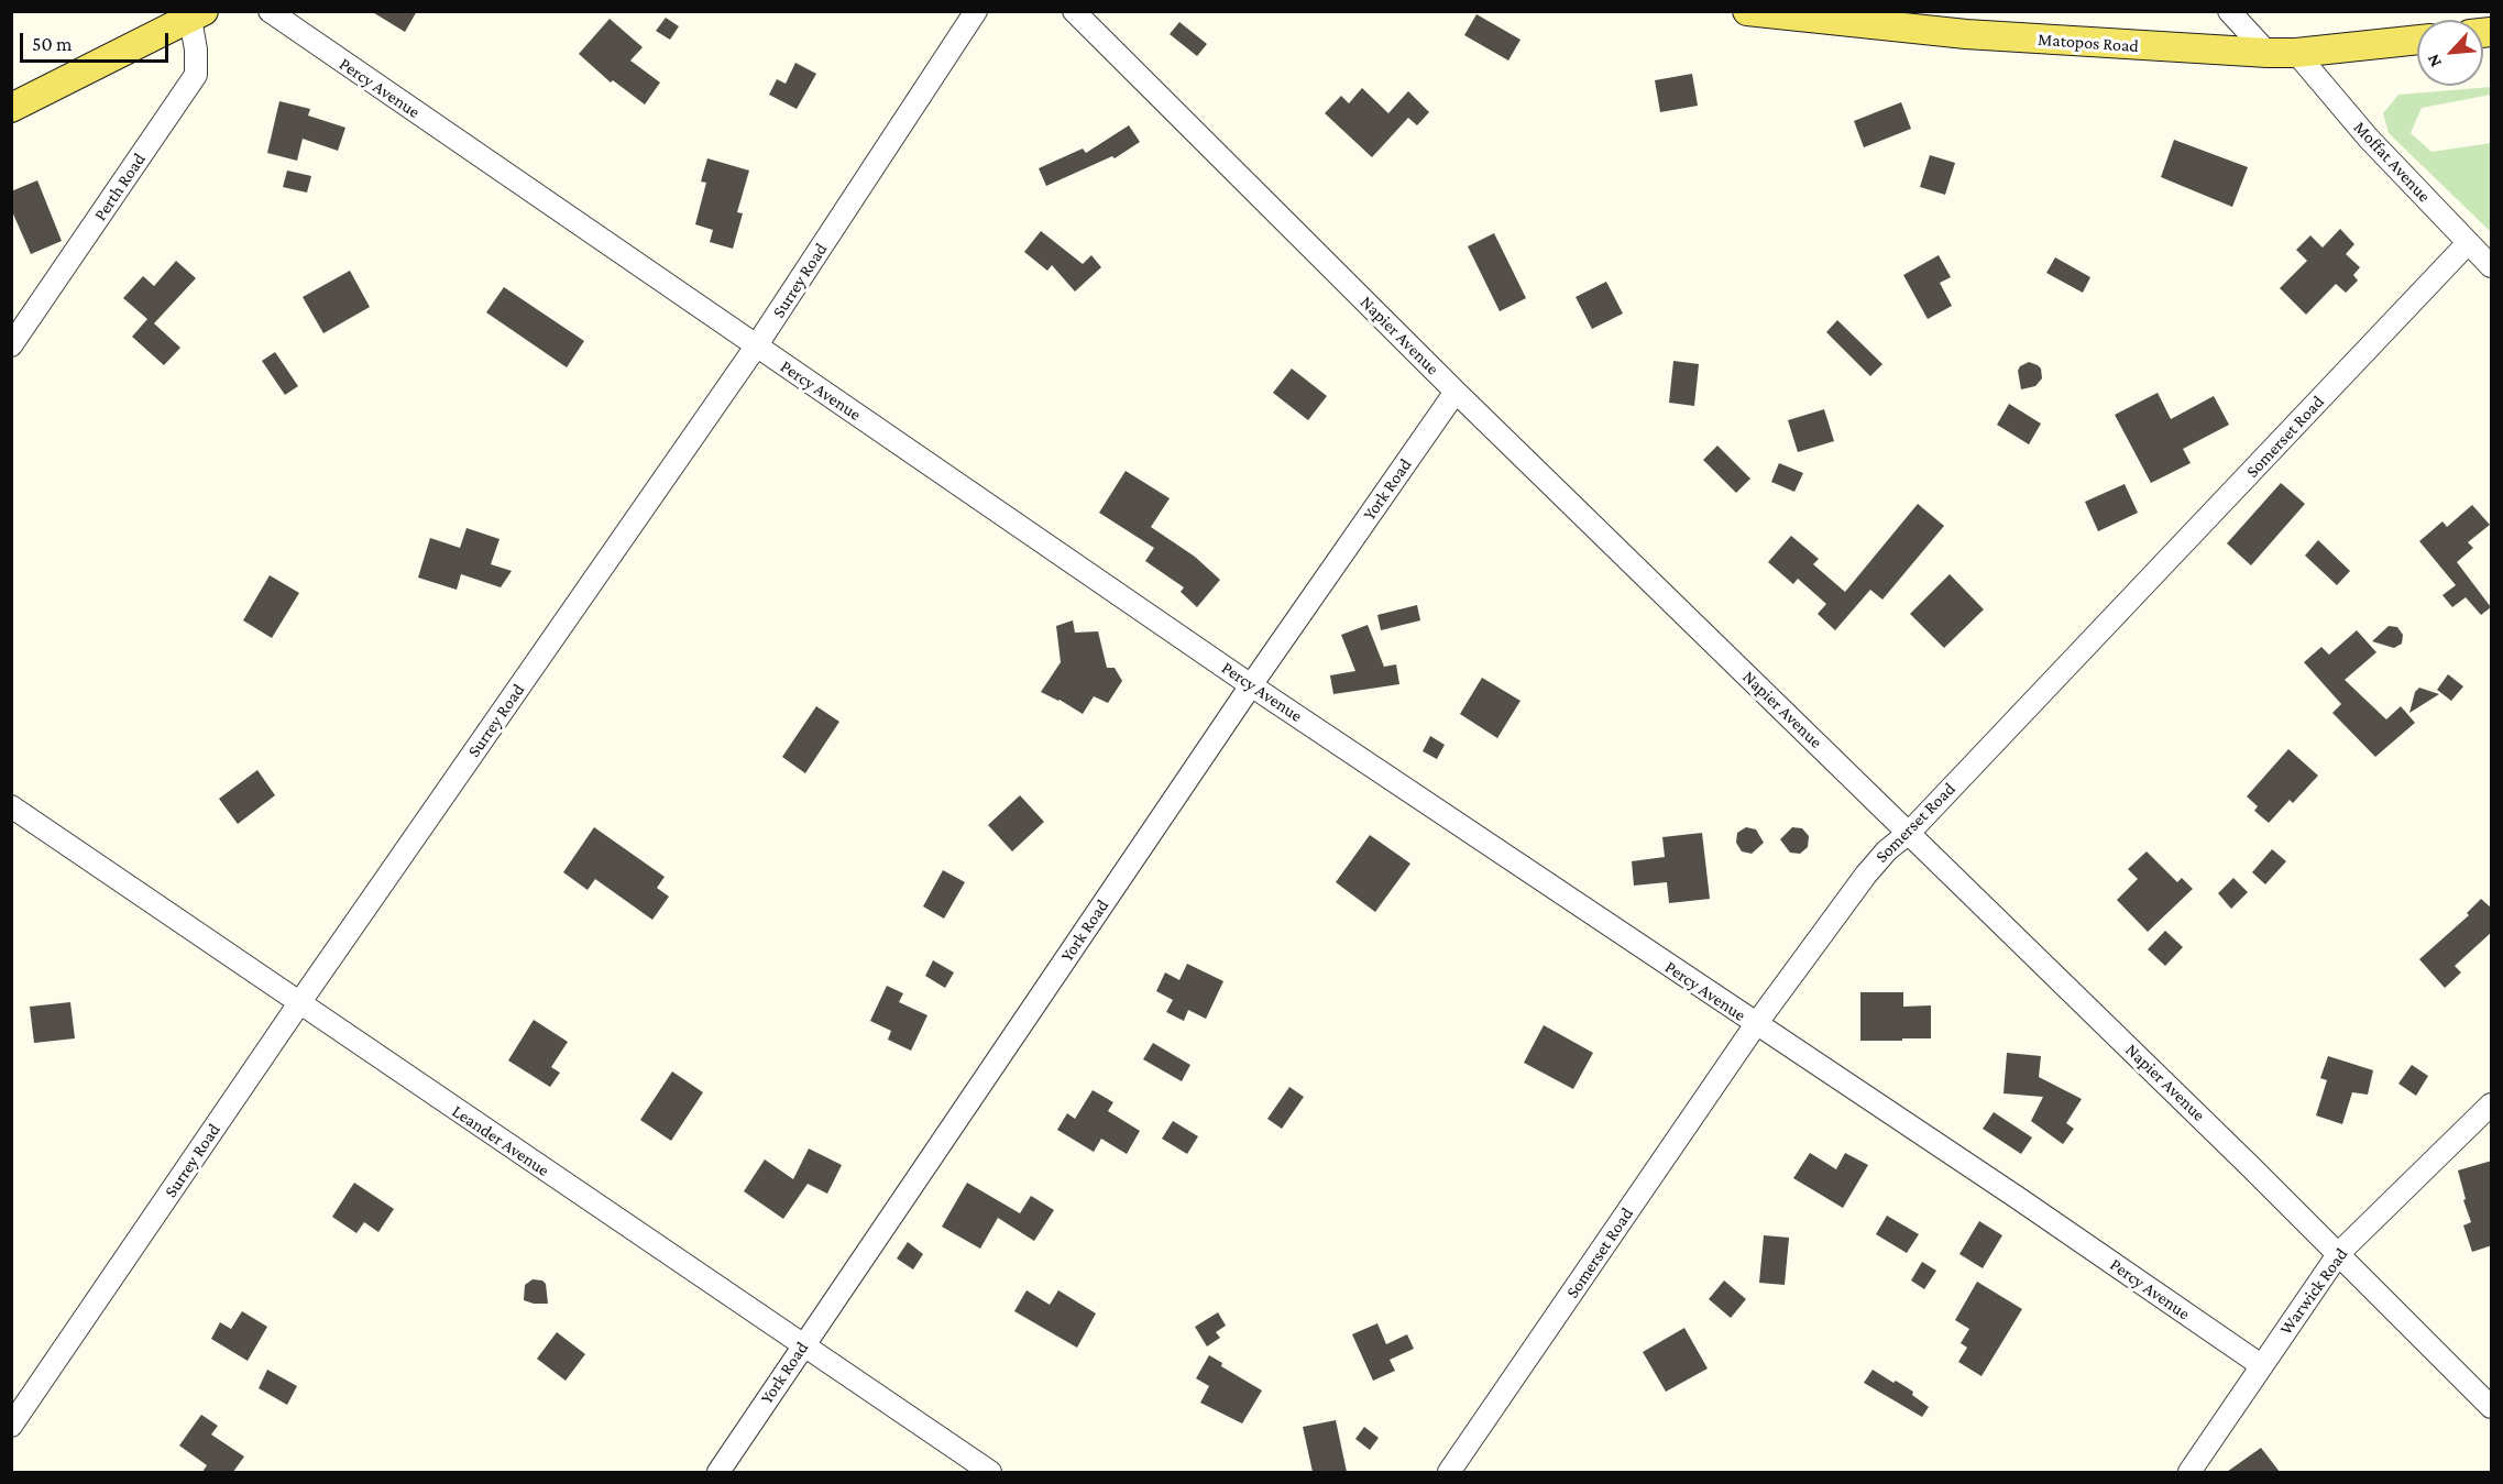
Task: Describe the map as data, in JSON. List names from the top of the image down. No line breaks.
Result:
{"streets":{"main road":["Matopos Road"],"street":["Percy Avenue","Moffat Avenue","Perth Road","Surrey Road","Napier Avenue","Somerset Road","York Road","Leander Avenue","Warwick Road"]},"crossings":[["Matopos Road","Moffat Avenue"],["Percy Avenue","Surrey Road"],["Percy Avenue","Somerset Road"],["Percy Avenue","York Road"],["Percy Avenue","Warwick Road"],["Moffat Avenue","Somerset Road"],["Surrey Road","Leander Avenue"],["Napier Avenue","Somerset Road"],["Napier Avenue","York Road"],["Napier Avenue","Warwick Road"],["York Road","Leander Avenue"]],"scale_bar":"50 m","north":"bottom left"}
